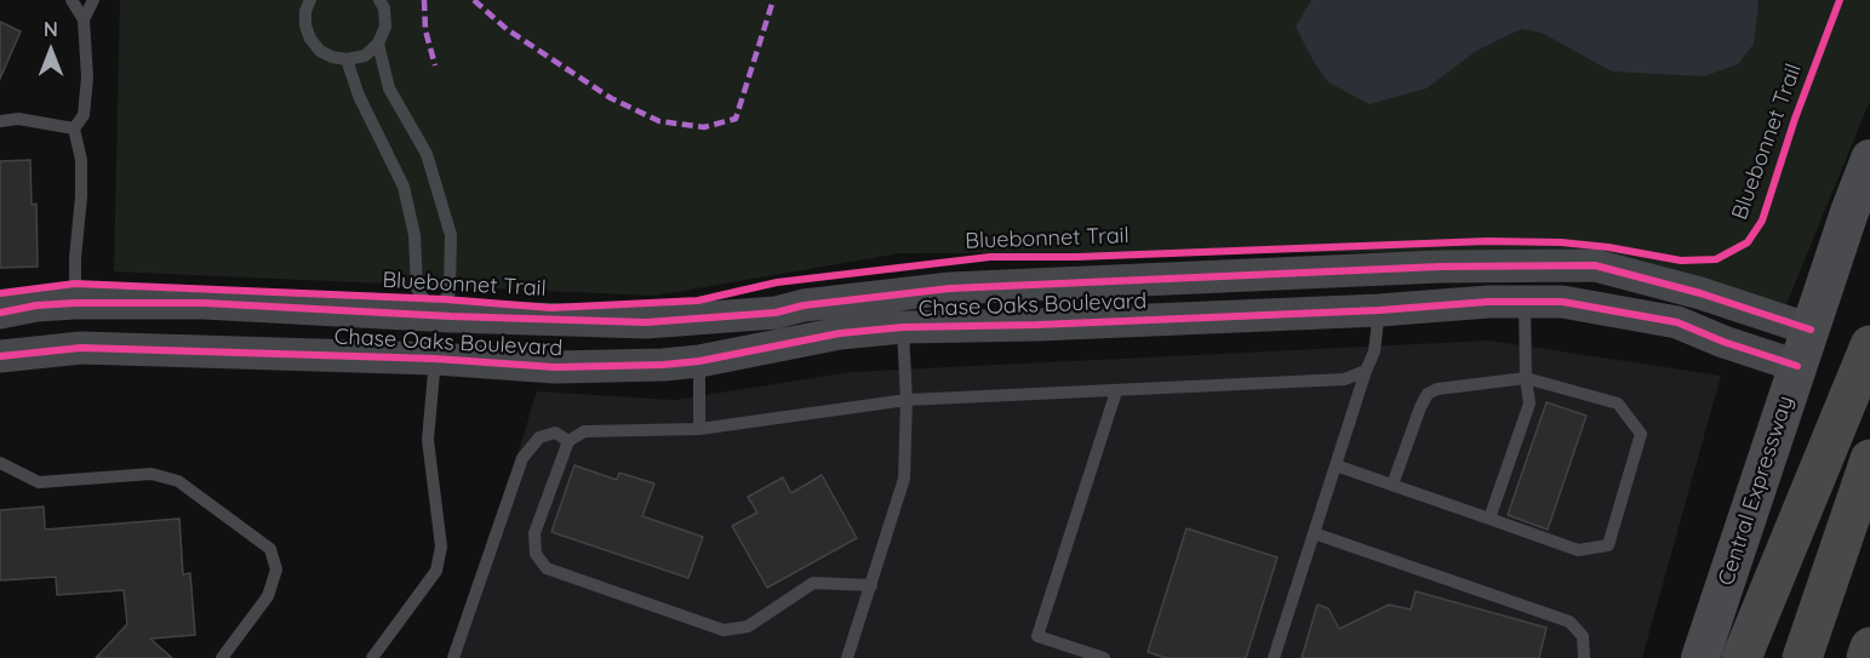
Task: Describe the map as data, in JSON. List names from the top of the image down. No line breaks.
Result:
{"streets":{"main road":["Central Expressway"],"street":["Chase Oaks Boulevard"],"cycle path":["Bluebonnet Trail"]},"crossings":[["Chase Oaks Boulevard","Central Expressway"]],"north":"top"}
